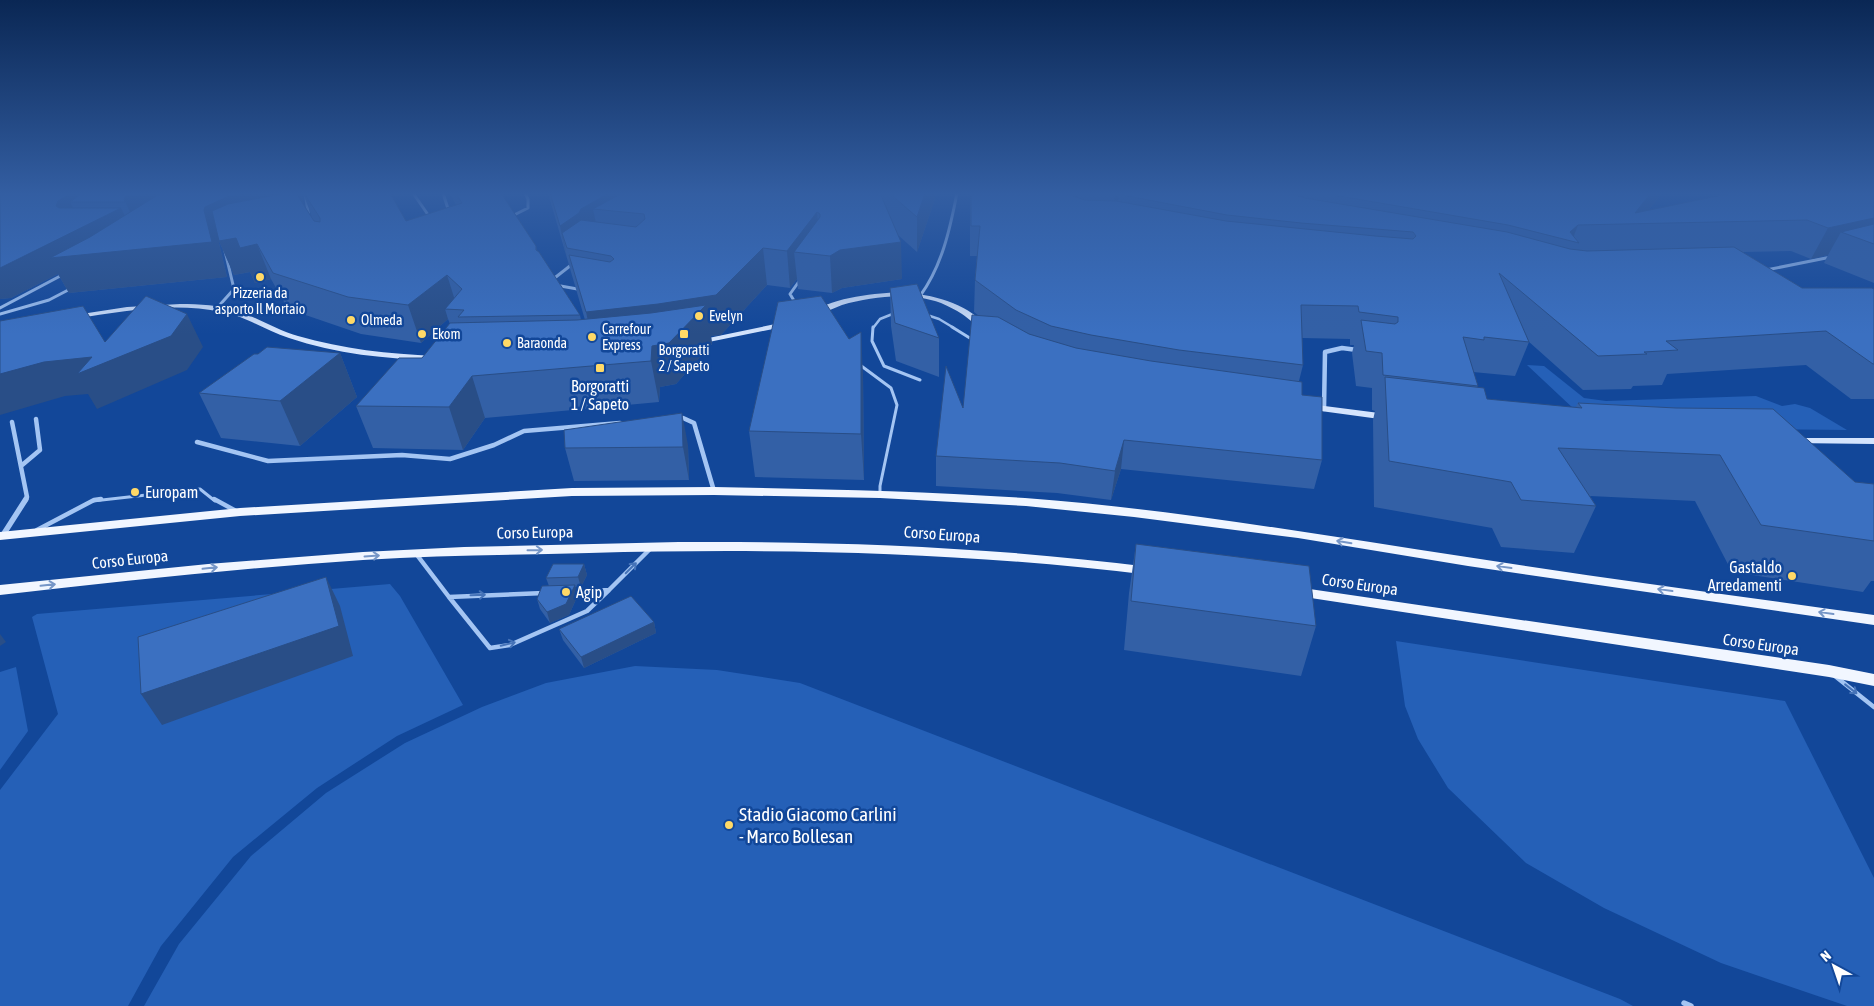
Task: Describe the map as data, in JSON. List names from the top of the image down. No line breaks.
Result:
{"streets":{"main road":["Corso Europa"]},"places":{"other":["Pizzeria da asporto Il Mortaio","Evelyn","Olmeda","Ekom","Carrefour Express","Baraonda","Europam","Gastaldo Arredamenti","Agip","Stadio Giacomo Carlini - Marco Bollesan"],"transit":["Borgoratti 2 / Sapeto","Borgoratti 1 / Sapeto"]},"north":"top left"}
